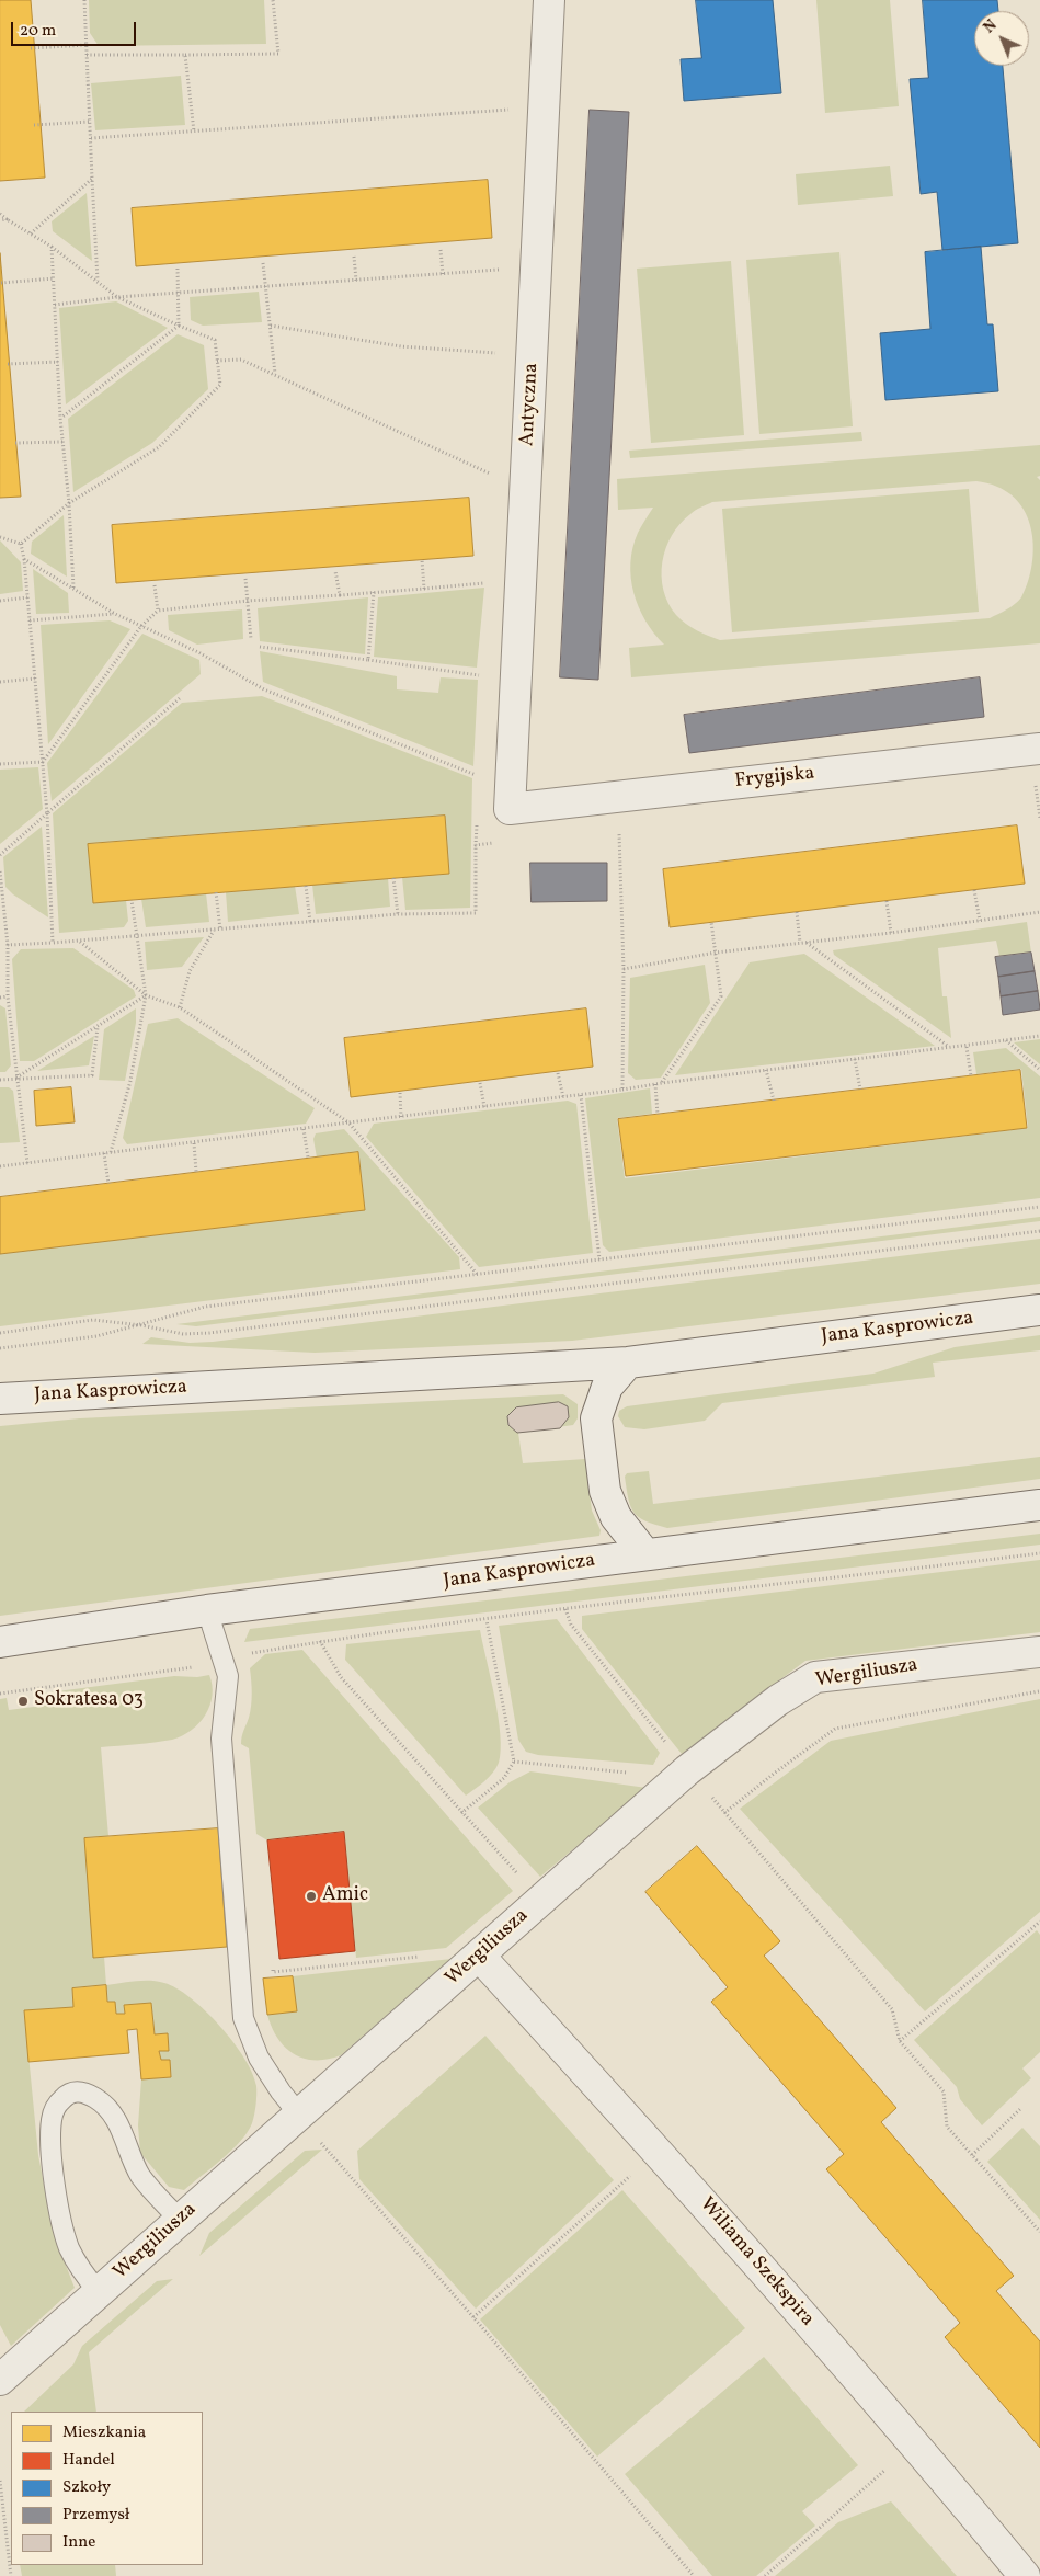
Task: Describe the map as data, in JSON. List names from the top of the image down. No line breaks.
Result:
{"streets":{"street":["Antyczna","Frygijska","Jana Kasprowicza","Wergiliusza","Wiliama Szekspira"]},"crossings":[["Antyczna","Frygijska"],["Wergiliusza","Wiliama Szekspira"]],"places":["Sokratesa 03","Amic"],"legend":["Mieszkania","Handel","Szkoły","Przemysł","Inne"],"scale_bar":"20 m","north":"top left"}
